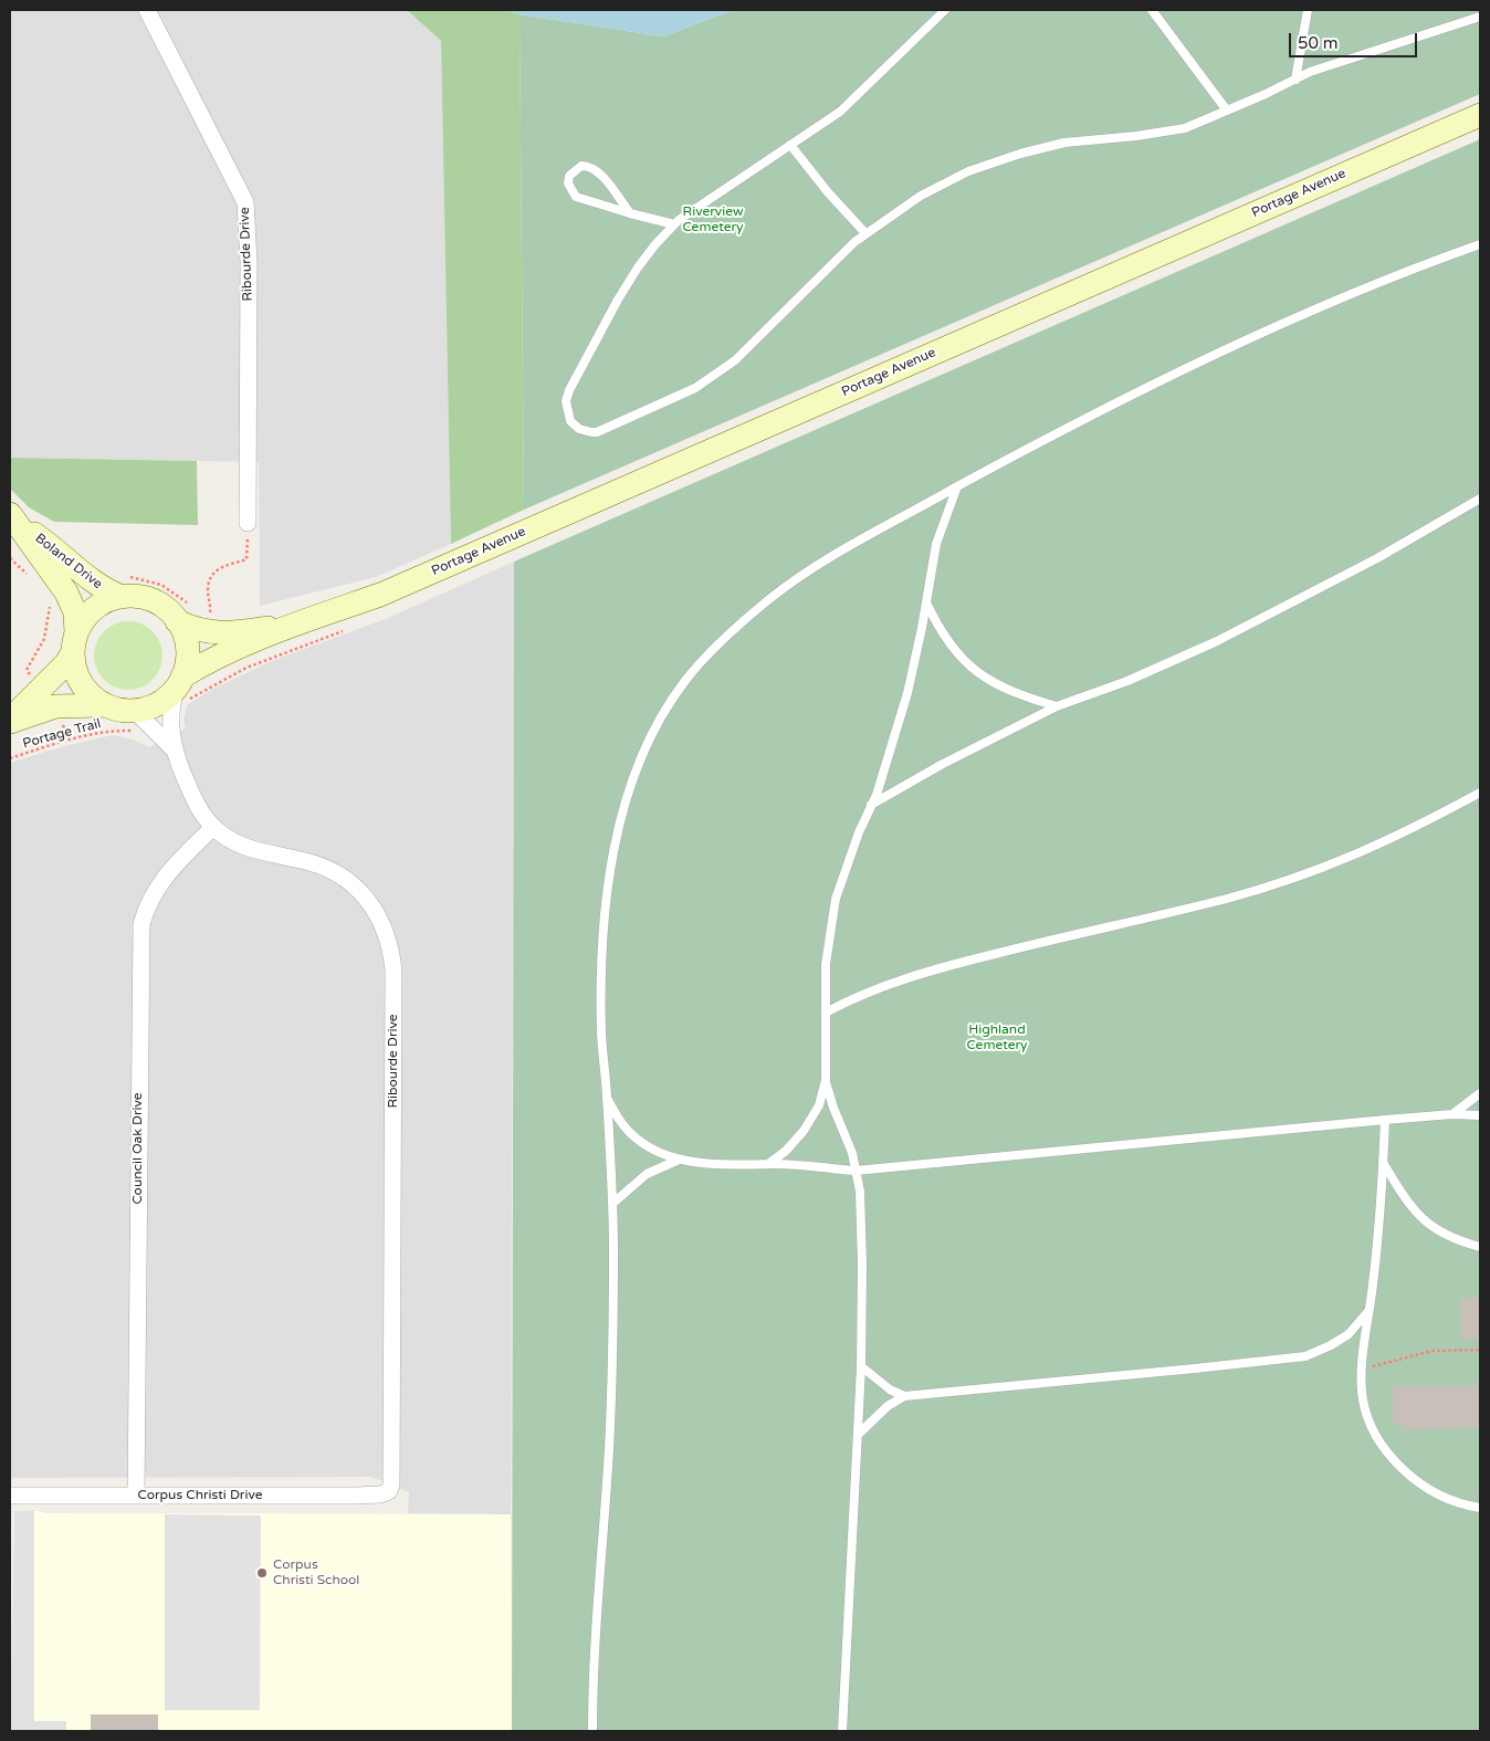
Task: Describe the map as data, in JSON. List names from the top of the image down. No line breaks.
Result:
{"streets":{"main road":["Portage Avenue","Boland Drive"],"street":["Ribourde Drive","Council Oak Drive","Corpus Christi Drive"],"path":["Portage Trail"]},"crossings":[["Portage Avenue","Ribourde Drive"],["Portage Avenue","Boland Drive"],["Portage Avenue","Portage Trail"],["Ribourde Drive","Boland Drive"],["Ribourde Drive","Portage Trail"],["Ribourde Drive","Council Oak Drive"],["Ribourde Drive","Corpus Christi Drive"],["Boland Drive","Portage Trail"],["Council Oak Drive","Corpus Christi Drive"]],"parks":["Riverview Cemetery","Highland Cemetery"],"places":["Corpus Christi School"],"scale_bar":"50 m"}
